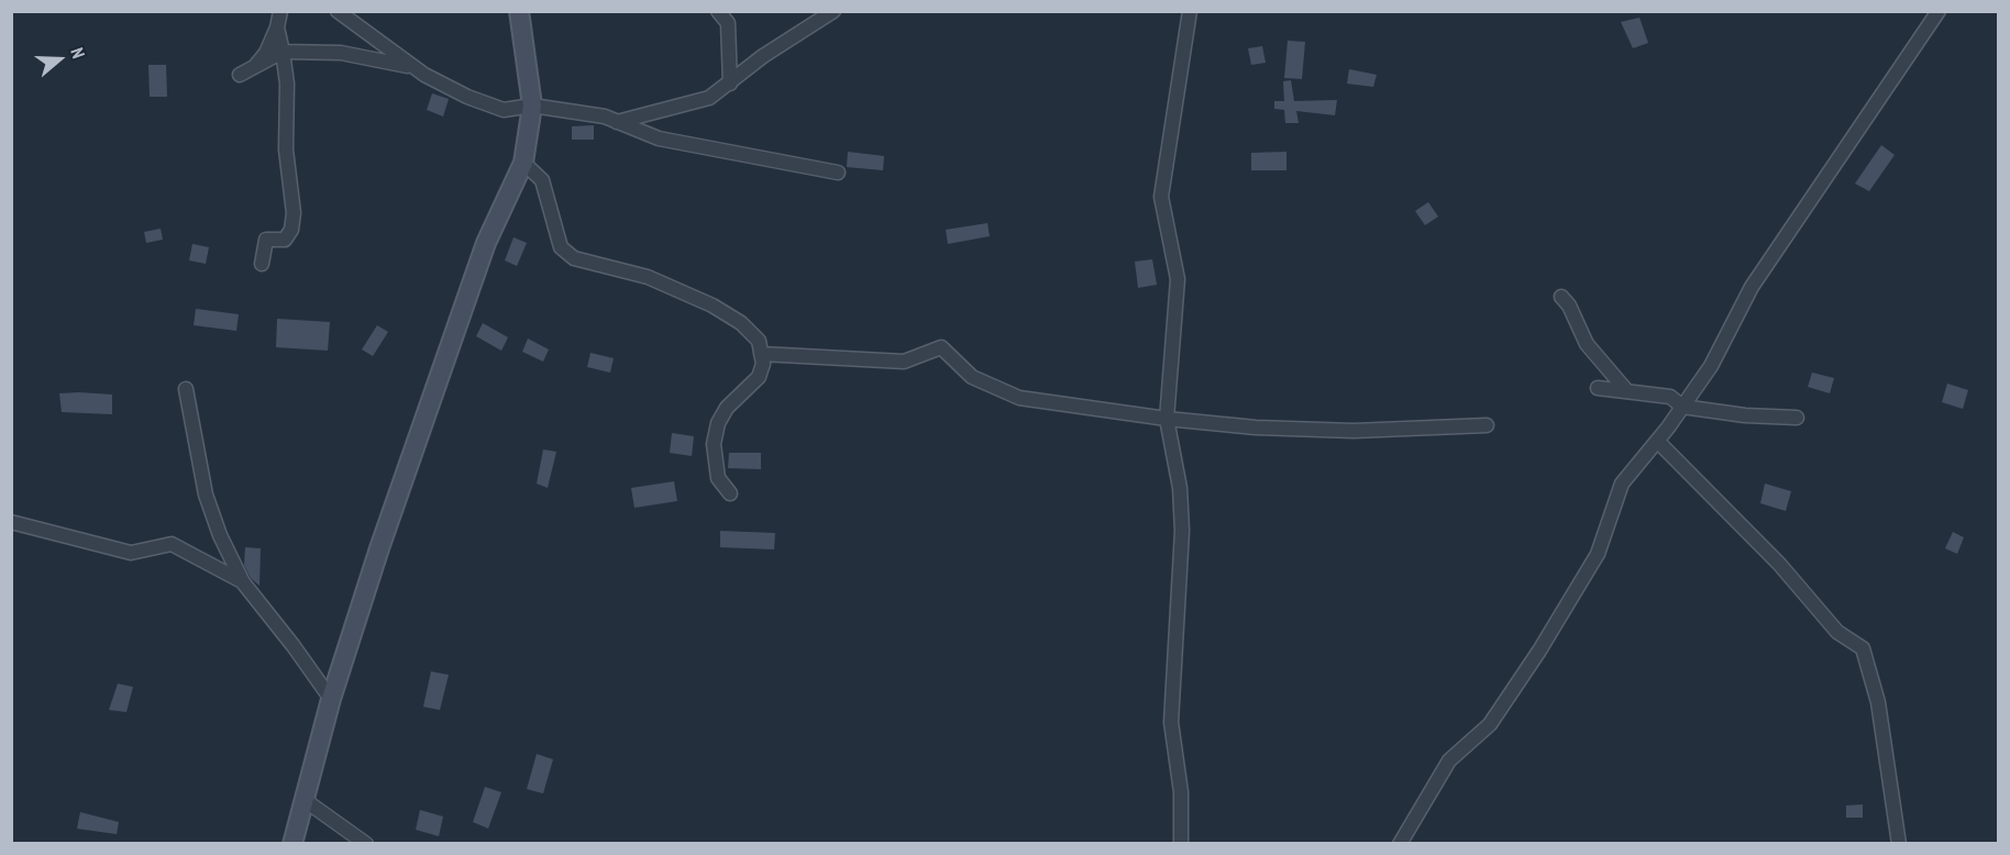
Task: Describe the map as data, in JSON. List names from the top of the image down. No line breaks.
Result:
{"north":"right"}
